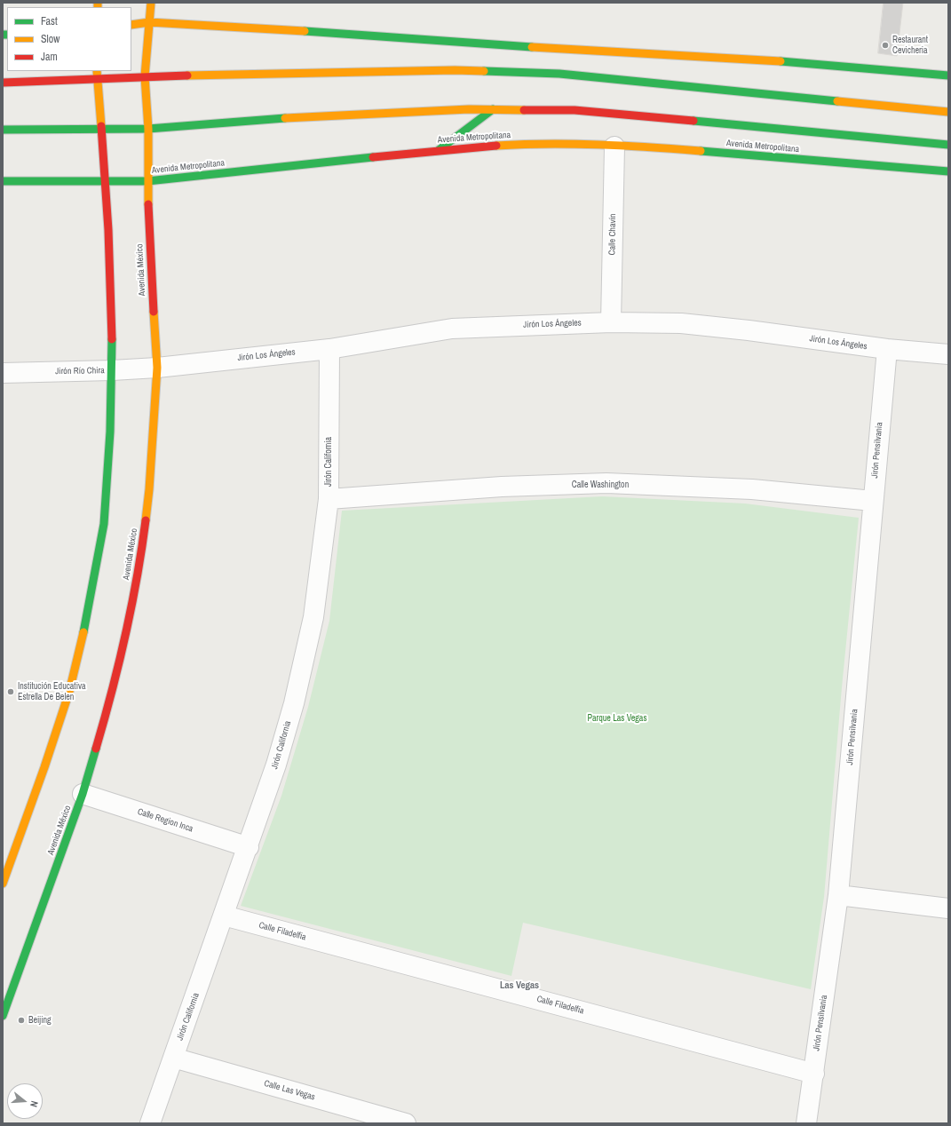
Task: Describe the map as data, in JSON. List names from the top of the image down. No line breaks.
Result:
{"streets":{"main road":["Avenida Metropolitana","Avenida México"],"street":["Calle Chavín","Jirón Los Ángeles","Jirón Río Chira","Jirón Pensilvania","Jirón California","Calle Washington","Calle Region Inca","Calle Filadelfia","Calle Las Vegas"]},"crossings":[["Avenida Metropolitana","Calle Chavín"],["Avenida Metropolitana","Avenida México"],["Calle Chavín","Jirón Los Ángeles"],["Avenida México","Jirón Los Ángeles"],["Avenida México","Jirón Río Chira"],["Avenida México","Calle Region Inca"],["Jirón Los Ángeles","Jirón Río Chira"],["Jirón Los Ángeles","Jirón Pensilvania"],["Jirón Los Ángeles","Jirón California"],["Jirón Pensilvania","Calle Washington"],["Jirón Pensilvania","Calle Filadelfia"],["Jirón California","Calle Washington"],["Jirón California","Calle Region Inca"],["Jirón California","Calle Filadelfia"],["Jirón California","Calle Las Vegas"]],"districts":["Las Vegas"],"parks":["Parque Las Vegas"],"places":["Restaurant Cevicheria","Institución Educativa Estrella De Belen","Beijing"],"legend":["Fast","Slow","Jam"],"north":"right"}
